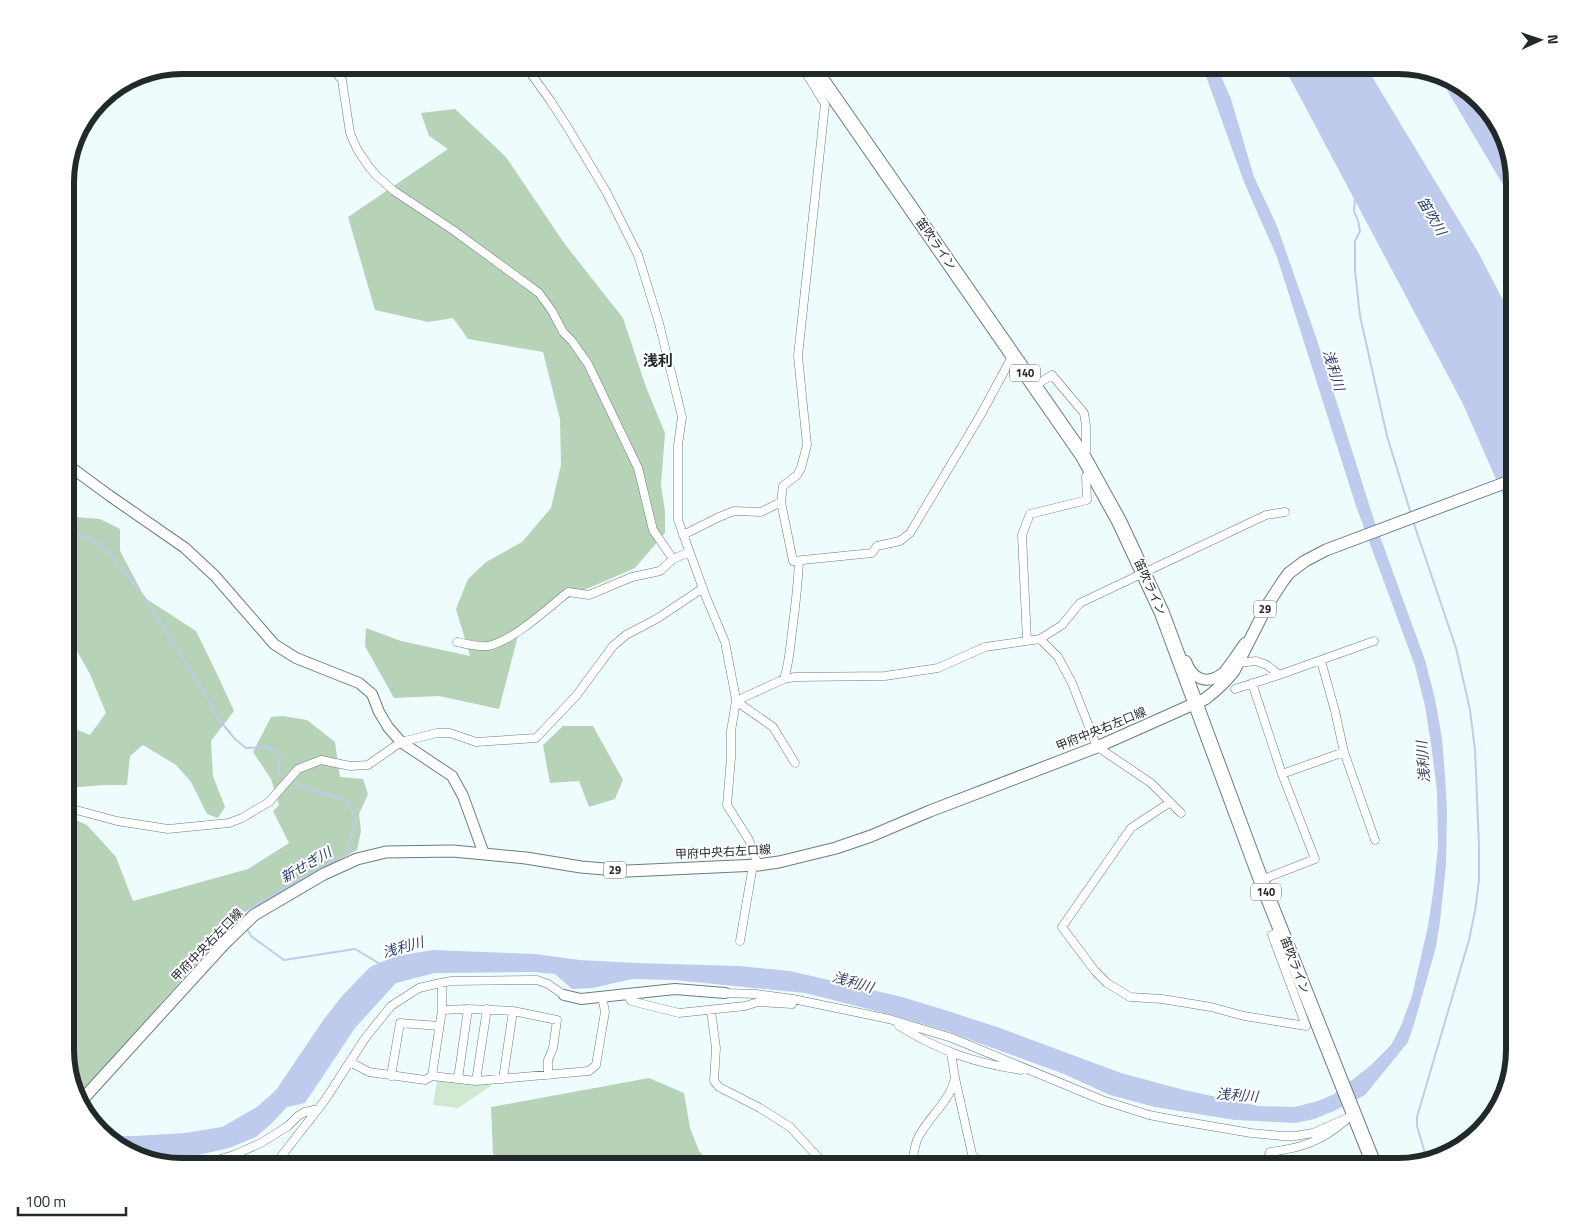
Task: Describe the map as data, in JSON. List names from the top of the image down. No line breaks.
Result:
{"streets":{"highway":["笛吹ライン","140"],"main road":["29","甲府中央右左口線"]},"crossings":[["笛吹ライン","甲府中央右左口線"]],"districts":["浅利"],"water":["笛吹川","浅利川","新せぎ川"],"scale_bar":"100 m","north":"right"}
